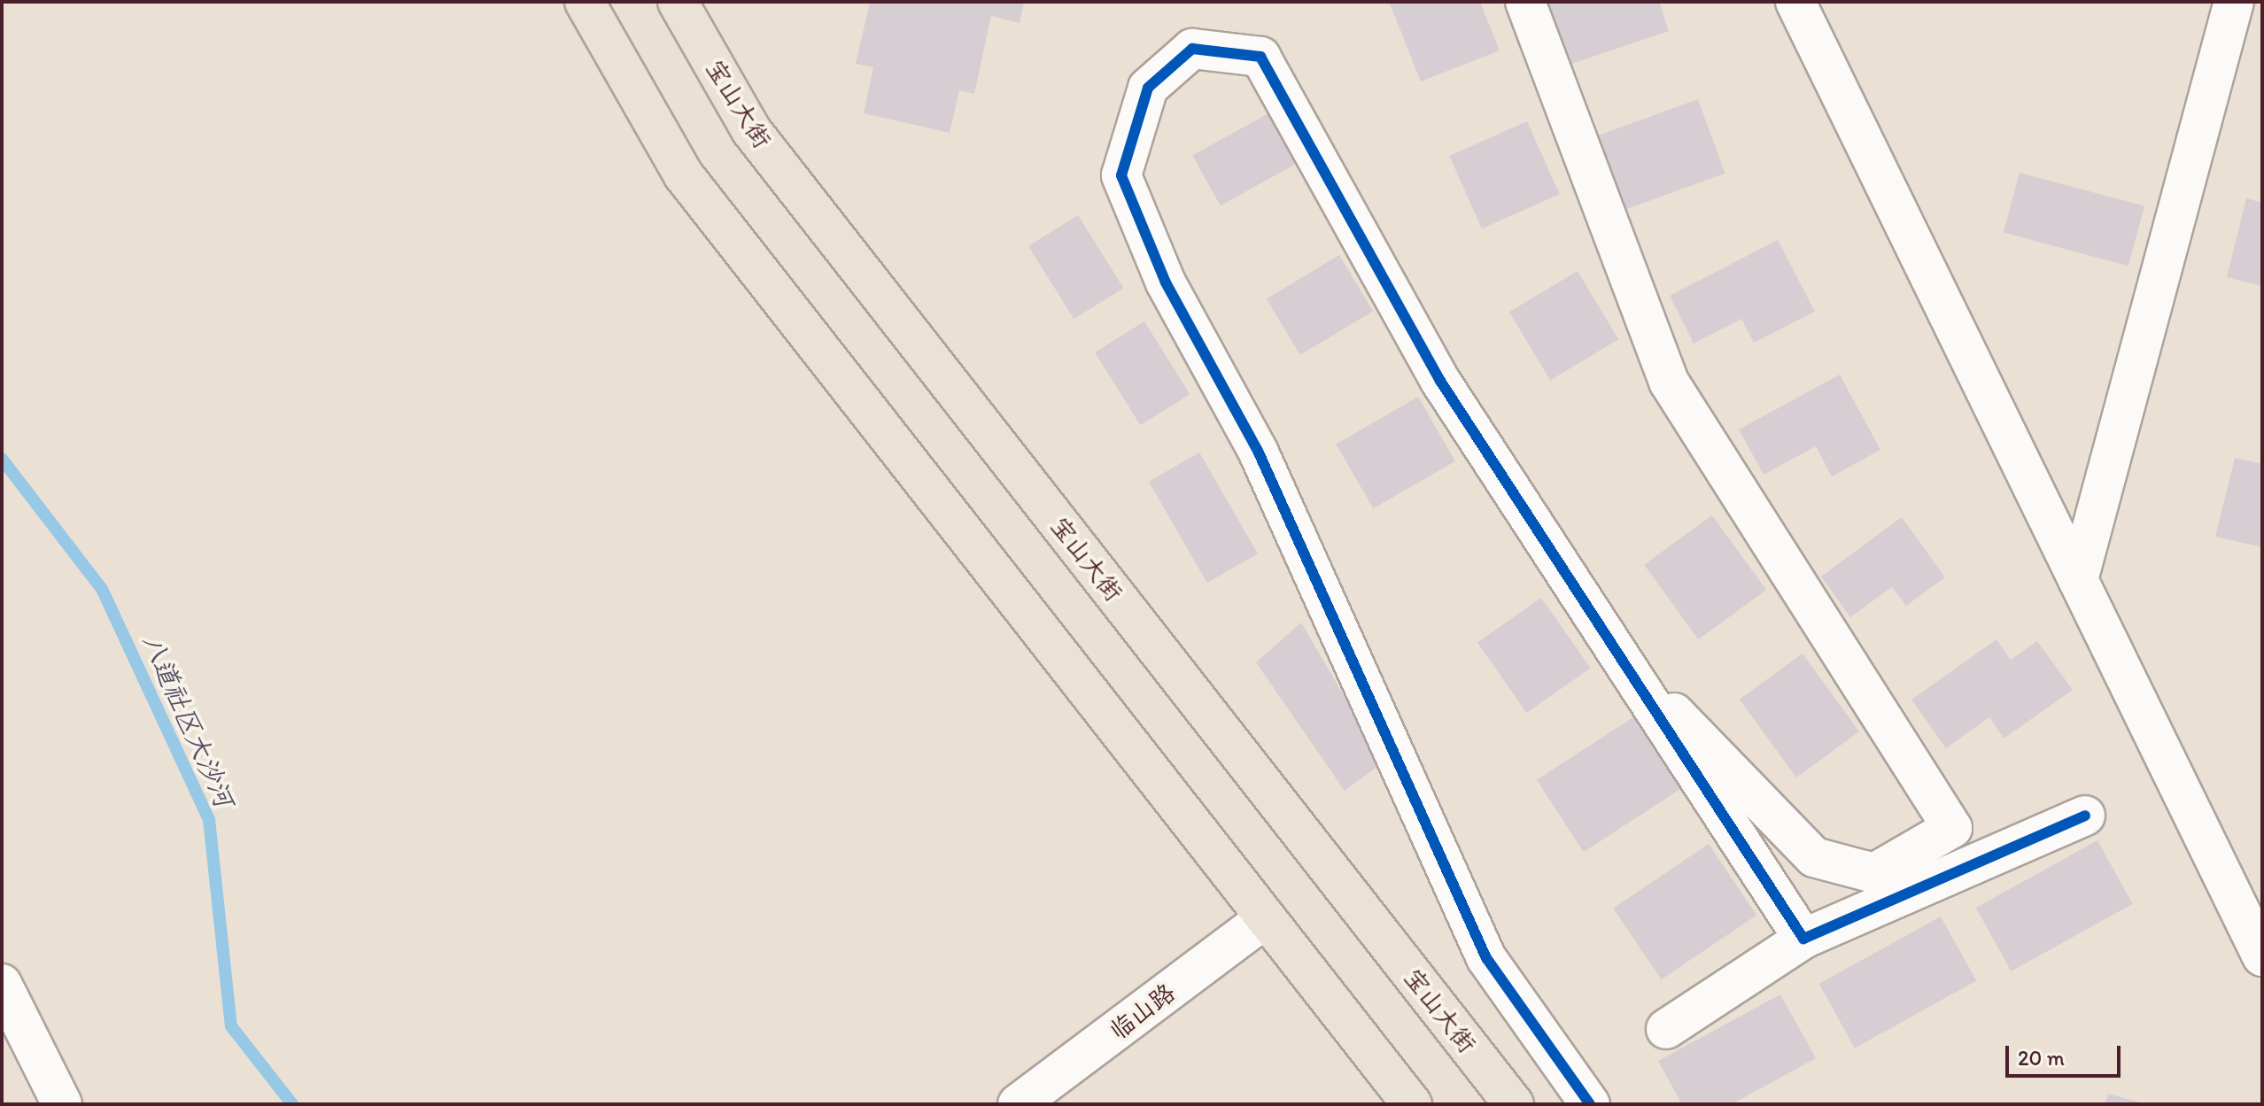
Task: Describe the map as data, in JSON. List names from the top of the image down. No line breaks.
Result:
{"streets":{"main road":["宝山大街"],"street":["临山路"]},"water":["八道社区大沙河"],"scale_bar":"20 m"}
